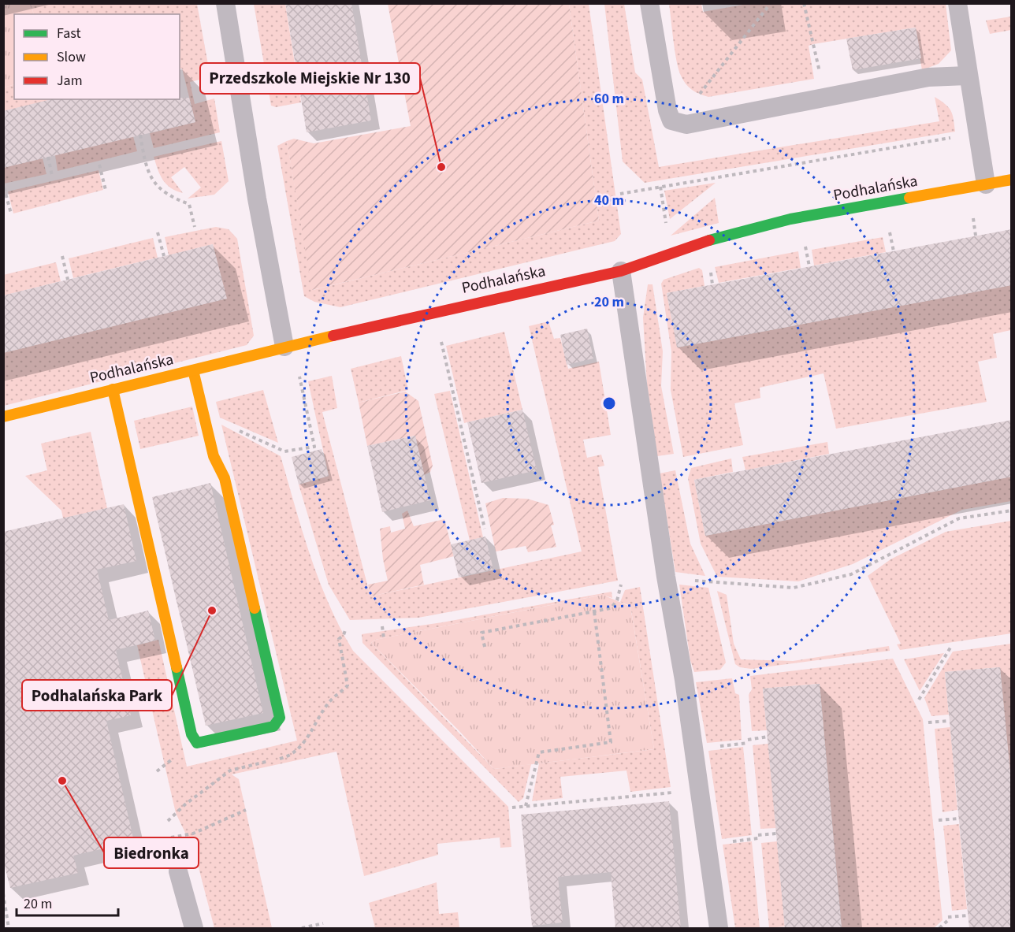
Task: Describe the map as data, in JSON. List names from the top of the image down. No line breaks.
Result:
{"streets":{"street":["Podhalańska"]},"places":["Przedszkole Miejskie Nr 130","Podhalańska Park","Biedronka"],"legend":["Fast","Slow","Jam"],"scale_bar":"20 m","rings":["60 m","40 m","20 m"]}
